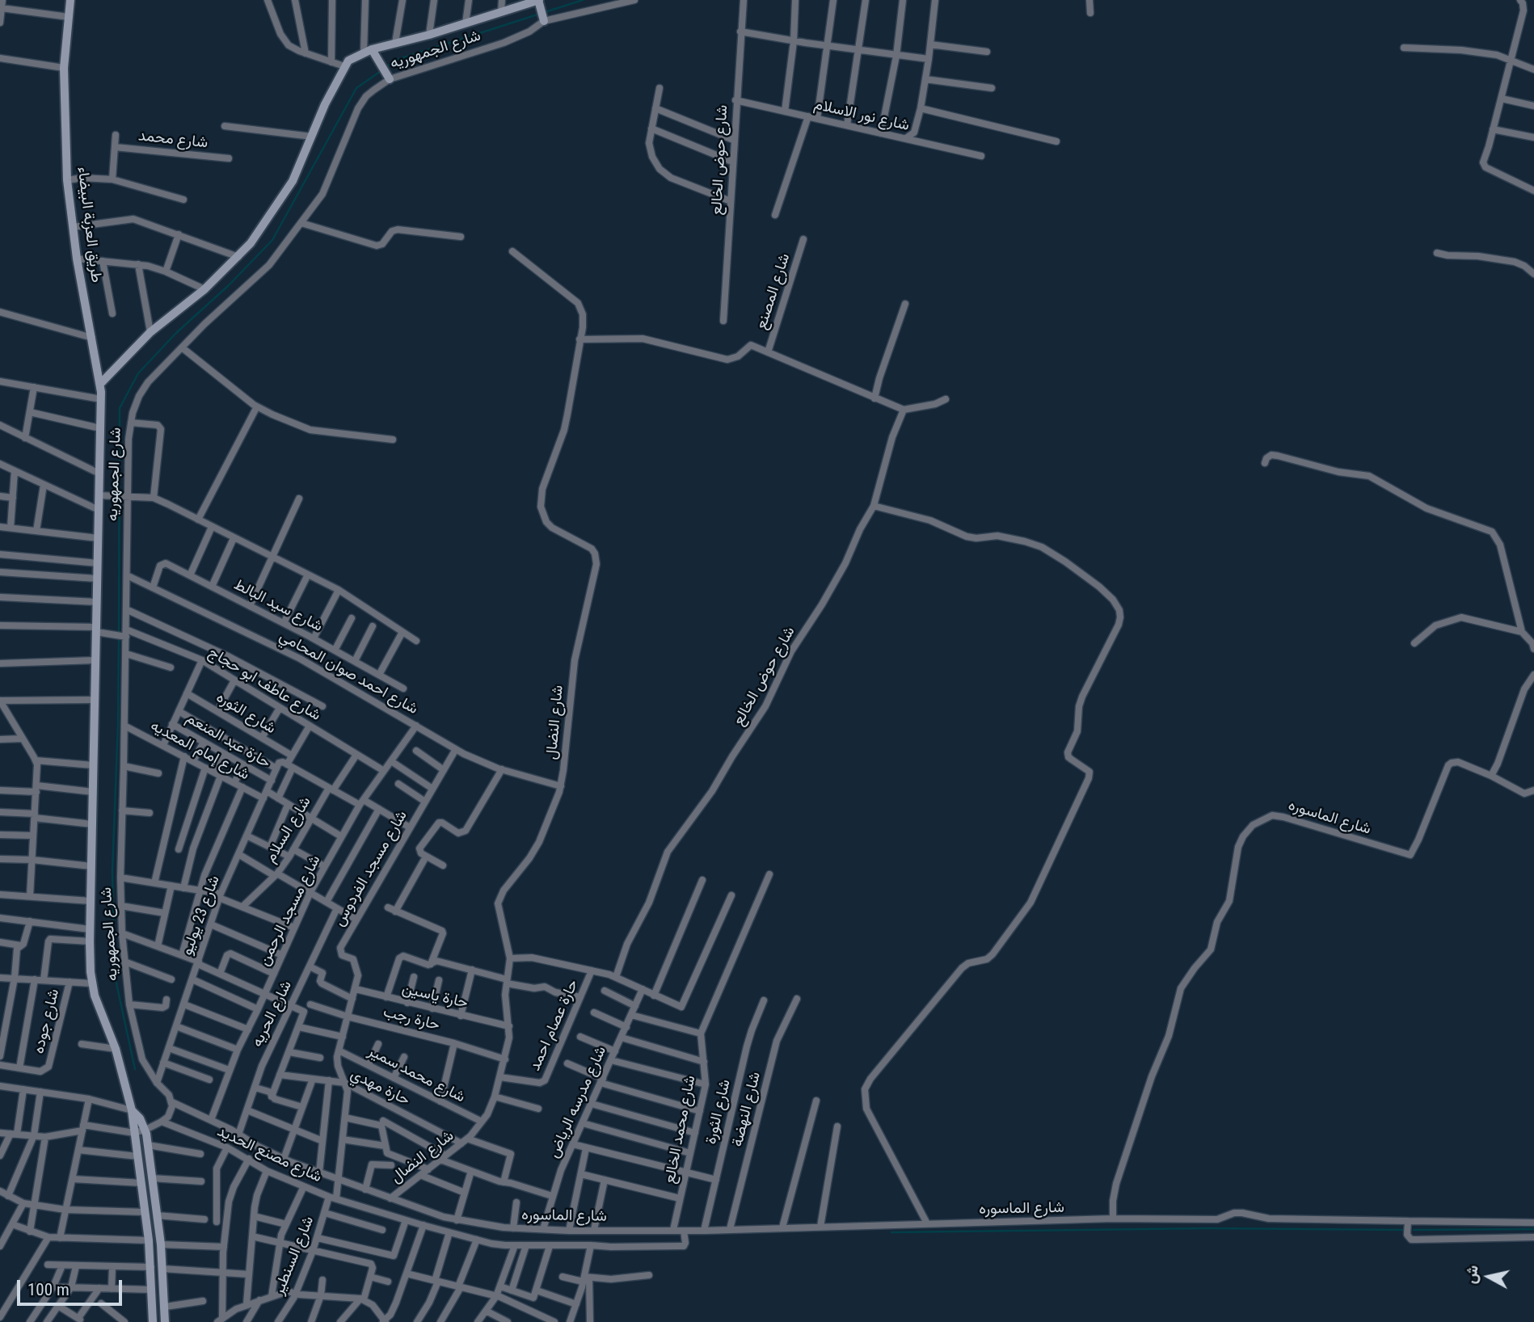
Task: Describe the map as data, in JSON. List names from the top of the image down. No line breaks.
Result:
{"streets":{"main road":["شارع الجمهوريه","طريق العزبة البيضاء"],"street":["شارع نور الاسلام","شارع محمد","شارع حوض الخالع","شارع المصنع","شارع سيد البالط","شارع احمد صوان المحامي","شارع عاطف ابو حجاج","شارع الثوره","شارع النضال","حارة عبد المنعم","شارع إمام المعديه","شارع الماسوره","شارع السلام","شارع مسجد الفردوس","شارع مسجد الرحمن","شارع 23 يوليو","حارة ياسين","شارع الحريه","حارة رجب","شارع جوده","حارة عصام احمد","شارع محمد سمير","حارة مهدي","شارع مدرسه الرياض","شارع النهضة","شارع الثورة","شارع محمد الخالع","شارع مصنع الحديد","شارع السنطير"]},"crossings":[["شارع الجمهوريه","طريق العزبة البيضاء"],["شارع الجمهوريه","شارع احمد صوان المحامي"],["شارع الجمهوريه","شارع عاطف ابو حجاج"],["شارع الجمهوريه","شارع إمام المعديه"],["شارع الجمهوريه","شارع الماسوره"],["شارع الجمهوريه","شارع 23 يوليو"],["شارع نور الاسلام","شارع حوض الخالع"],["شارع سيد البالط","شارع احمد صوان المحامي"],["شارع احمد صوان المحامي","شارع النضال"],["شارع احمد صوان المحامي","شارع مسجد الفردوس"],["شارع احمد صوان المحامي","شارع مسجد الرحمن"],["شارع عاطف ابو حجاج","شارع مسجد الرحمن"],["شارع النضال","شارع الماسوره"],["شارع النضال","حارة ياسين"],["شارع النضال","حارة رجب"],["شارع النضال","حارة عصام احمد"],["شارع النضال","شارع محمد سمير"],["شارع النضال","حارة مهدي"],["حارة عبد المنعم","شارع 23 يوليو"],["شارع إمام المعديه","شارع السلام"],["شارع إمام المعديه","شارع مسجد الرحمن"],["شارع إمام المعديه","شارع 23 يوليو"],["شارع الماسوره","شارع مسجد الفردوس"],["شارع الماسوره","شارع مسجد الرحمن"],["شارع الماسوره","شارع الحريه"],["شارع الماسوره","شارع مدرسه الرياض"],["شارع الماسوره","شارع النهضة"],["شارع الماسوره","شارع الثورة"],["شارع الماسوره","شارع محمد الخالع"],["شارع الماسوره","شارع مصنع الحديد"],["شارع مسجد الفردوس","حارة ياسين"],["شارع مسجد الفردوس","حارة رجب"],["شارع مسجد الفردوس","شارع محمد سمير"],["شارع مسجد الفردوس","حارة مهدي"],["شارع مسجد الفردوس","شارع مصنع الحديد"],["شارع مصنع الحديد","شارع السنطير"]],"scale_bar":"100 m","north":"left"}
